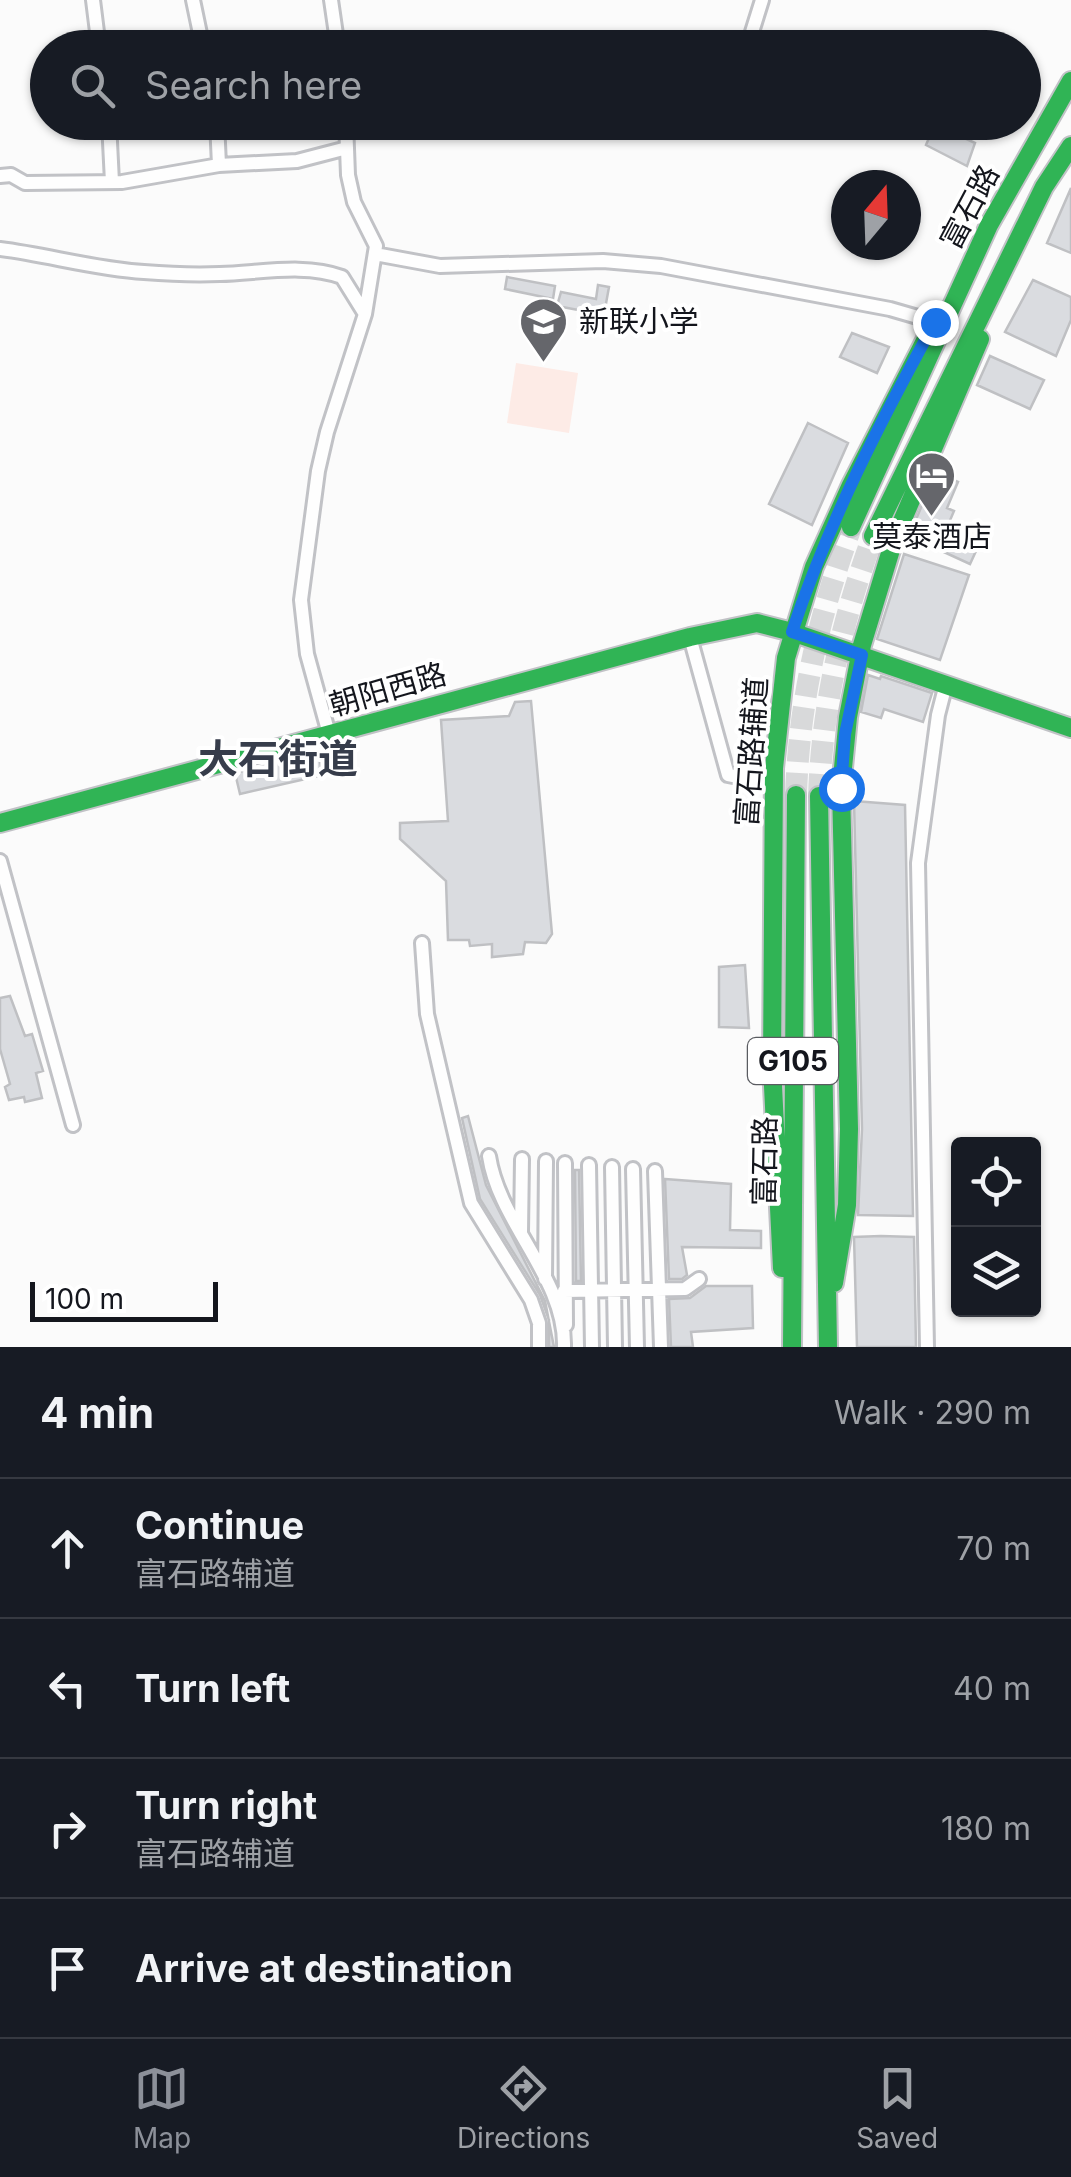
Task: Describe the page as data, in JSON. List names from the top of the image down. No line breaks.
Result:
{"streets":{"main road":["富石路","朝阳西路","富石路辅道","G105"]},"crossings":[["富石路","富石路辅道"],["朝阳西路","富石路辅道"]],"districts":["大石街道"],"places":{"school or university":["新联小学"],"hotel":["莫泰酒店"]},"scale_bar":"100 m","north":"top","page":{"search":"Search here","scale":"100 m","heading":["4 min","Walk · 290 m"],"list":[["Continue","富石路辅道","70 m"],["Turn left","40 m"],["Turn right","富石路辅道","180 m"],"Arrive at destination"],"nav":["Map","Directions","Saved"]}}
